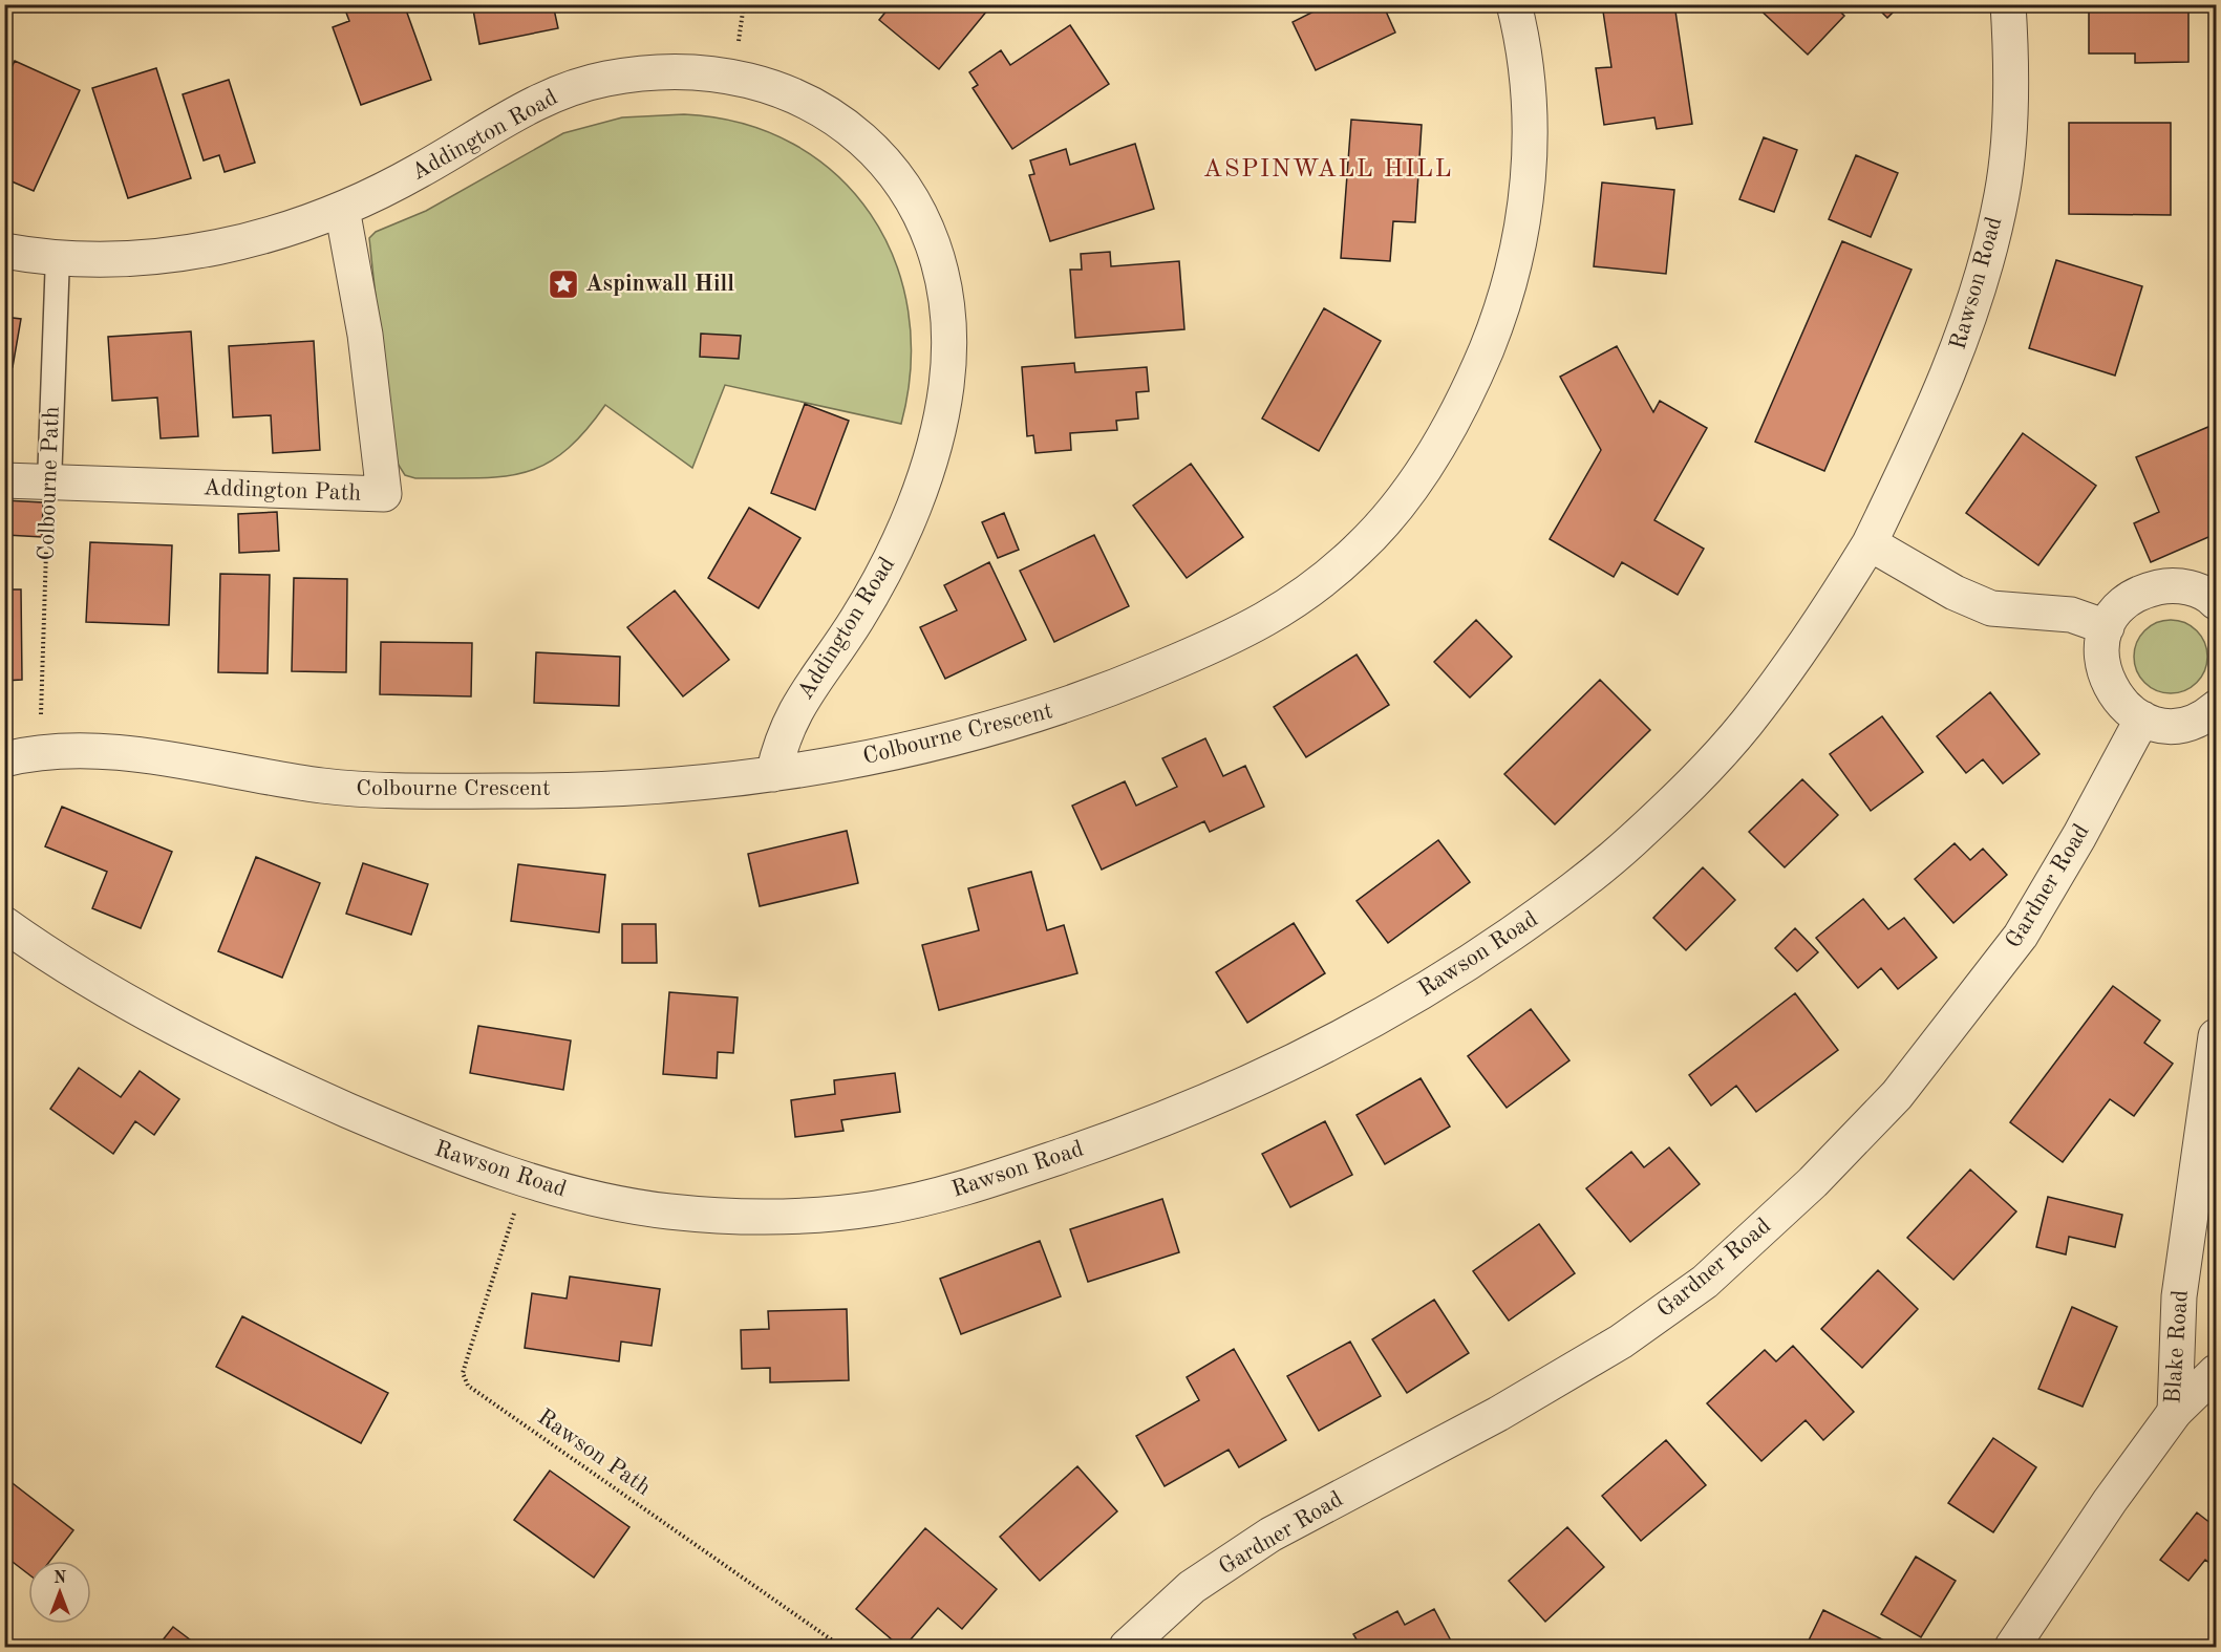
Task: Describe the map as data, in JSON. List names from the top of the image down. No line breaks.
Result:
{"streets":{"street":["Addington Road","Rawson Road","Addington Path","Colbourne Crescent","Gardner Road","Blake Road"],"lane":["Colbourne Path"],"path":["Rawson Path"]},"crossings":[["Addington Road","Colbourne Path"],["Addington Road","Addington Path"],["Addington Road","Colbourne Crescent"],["Colbourne Path","Addington Path"]],"districts":["ASPINWALL HILL"],"places":{"place":["Aspinwall Hill"]},"north":"top"}
